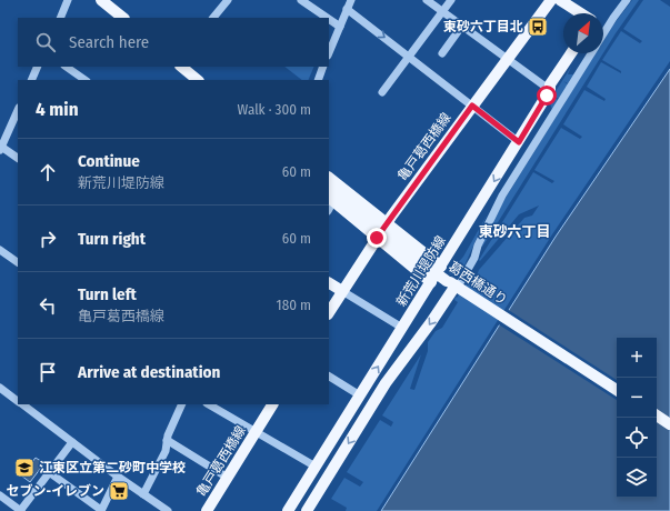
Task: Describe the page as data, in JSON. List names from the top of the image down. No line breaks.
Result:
{"streets":{"main road":["亀戸葛西橋線","新荒川堤防線","葛西橋通り"]},"districts":["東砂六丁目"],"places":{"bus stop":["東砂六丁目北"],"school or university":["江東区立第二砂町中学校"],"supermarket":["セブン-イレブン"]},"north":"top right","page":{"search":"Search here","heading":["4 min","Walk · 300 m"],"list":[["Continue","新荒川堤防線","60 m"],["Turn right","60 m"],["Turn left","亀戸葛西橋線","180 m"],"Arrive at destination"],"map_buttons":["+","−"]}}
